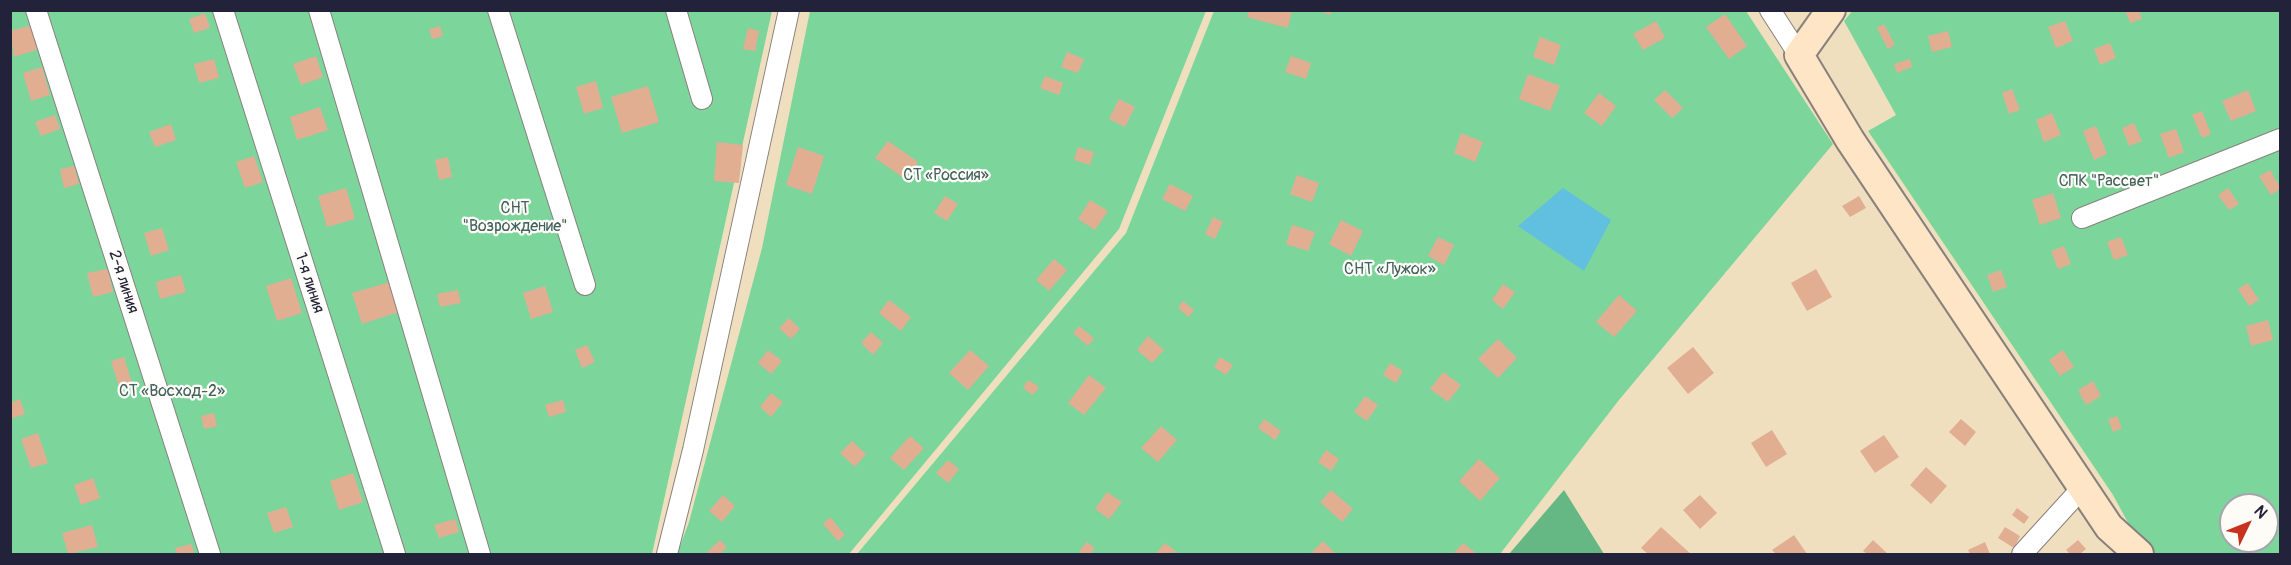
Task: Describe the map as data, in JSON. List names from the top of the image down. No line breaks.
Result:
{"streets":{"street":["2-я линия","1-я линия"]},"parks":["СТ «Россия»","СПК \"Рассвет\"","СНТ \"Возрождение\"","СНТ «Лужок»","СТ «Восход-2»"],"north":"top right"}
